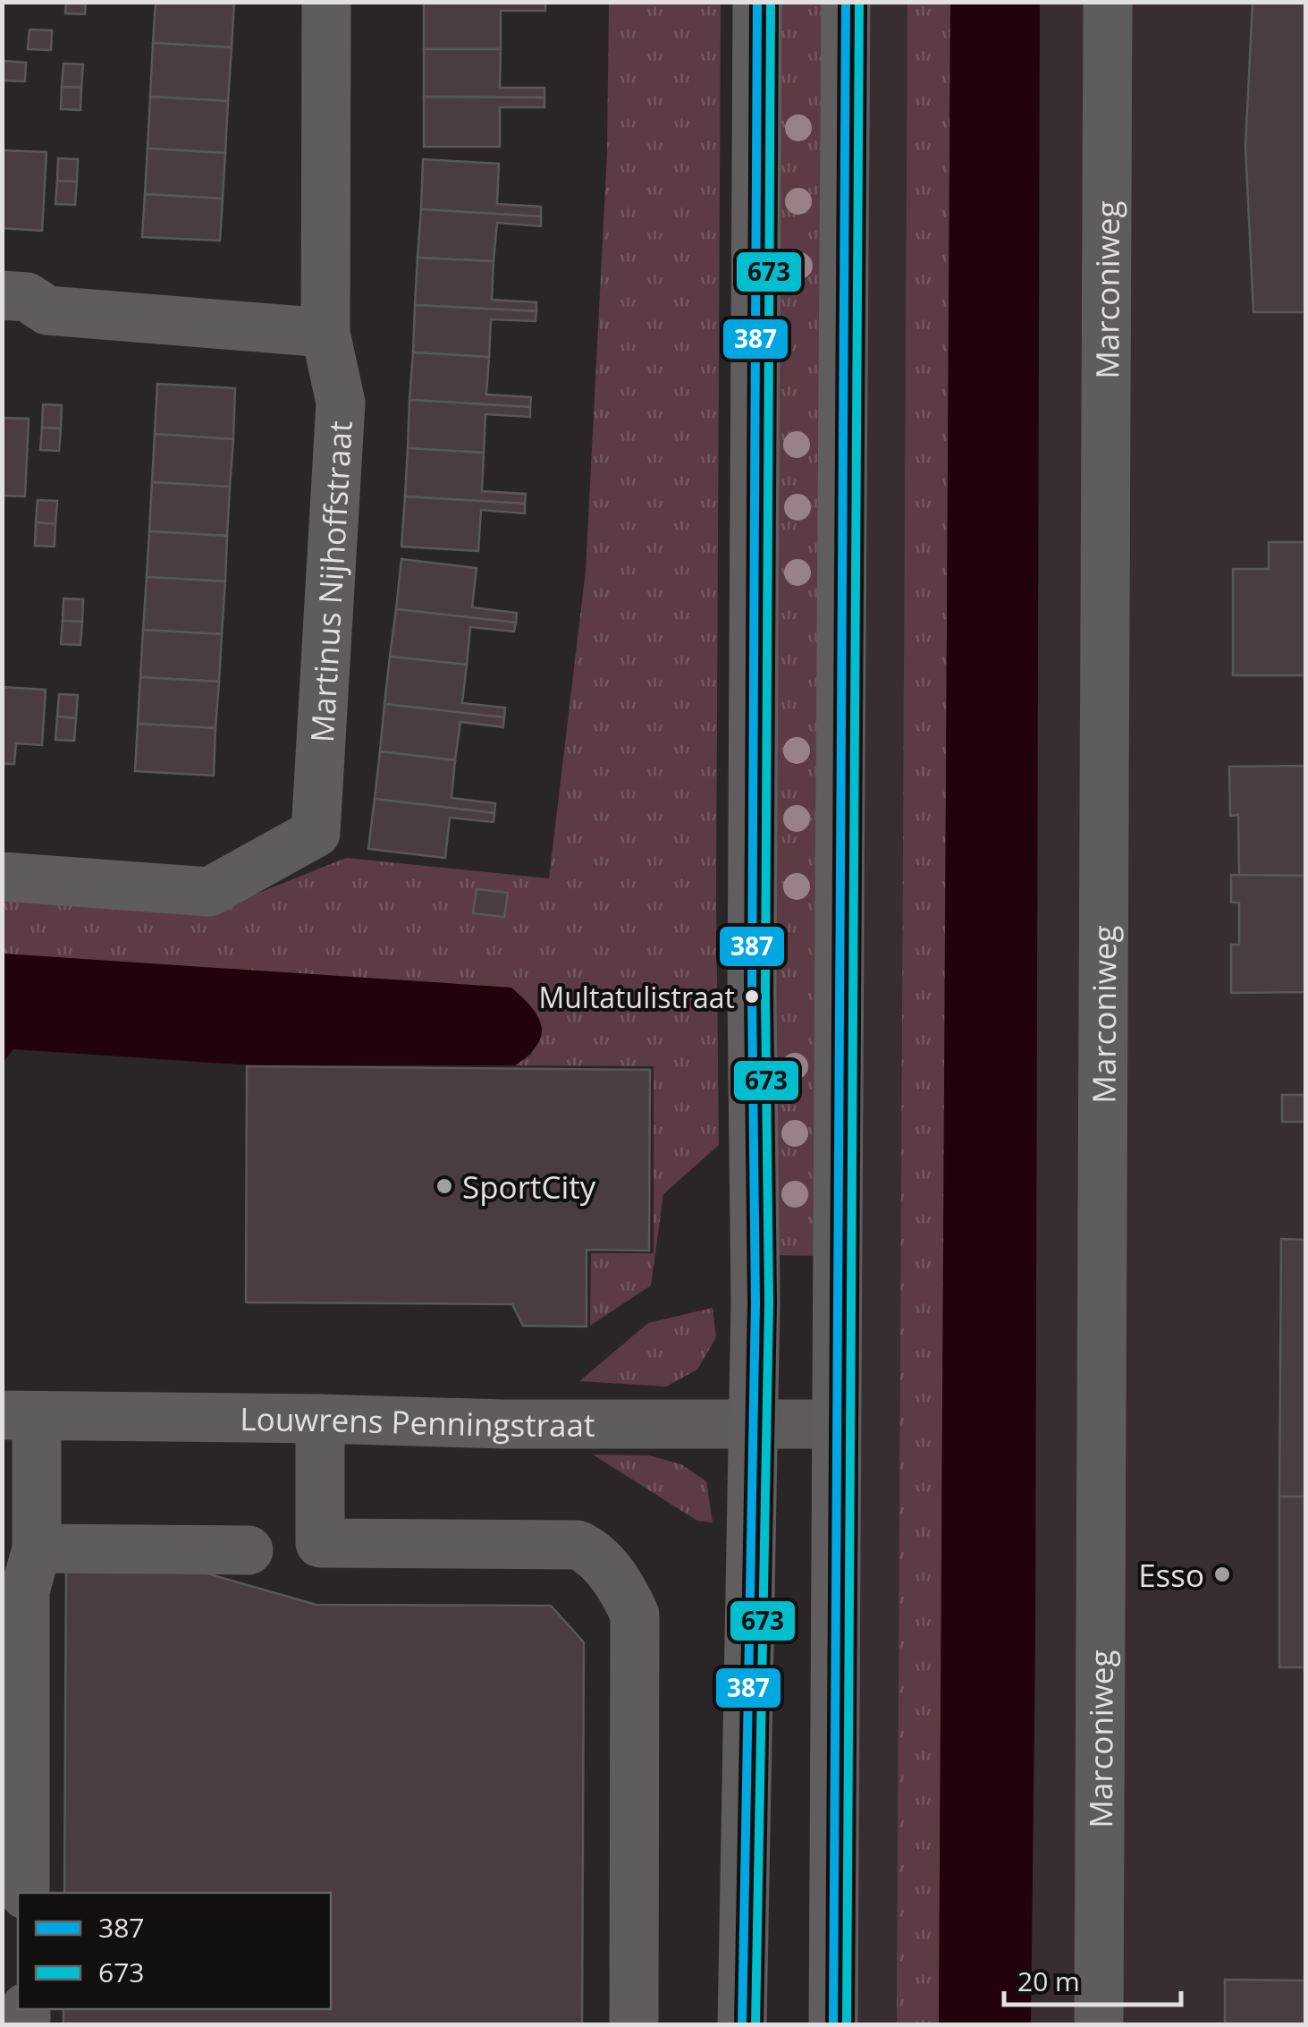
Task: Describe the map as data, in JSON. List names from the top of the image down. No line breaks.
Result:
{"streets":{"street":["Marconiweg","Martinus Nijhoffstraat","Louwrens Penningstraat"]},"places":["Multatulistraat","SportCity","Esso"],"lines":["transit line 387","transit line 673"],"legend":["387","673"],"scale_bar":"20 m"}
